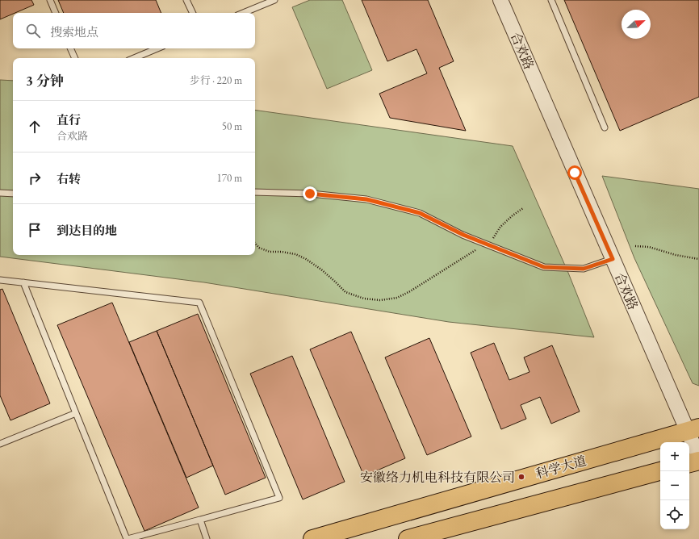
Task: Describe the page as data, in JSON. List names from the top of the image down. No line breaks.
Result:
{"streets":{"main road":["科学大道"],"street":["合欢路"]},"crossings":[["合欢路","科学大道"]],"places":["安徽络力机电科技有限公司"],"north":"top right","page":{"search":"搜索地点","heading":["3 分钟","步行 · 220 m"],"list":[["直行","合欢路","50 m"],["右转","170 m"],"到达目的地"],"map_buttons":["+","−"]}}
